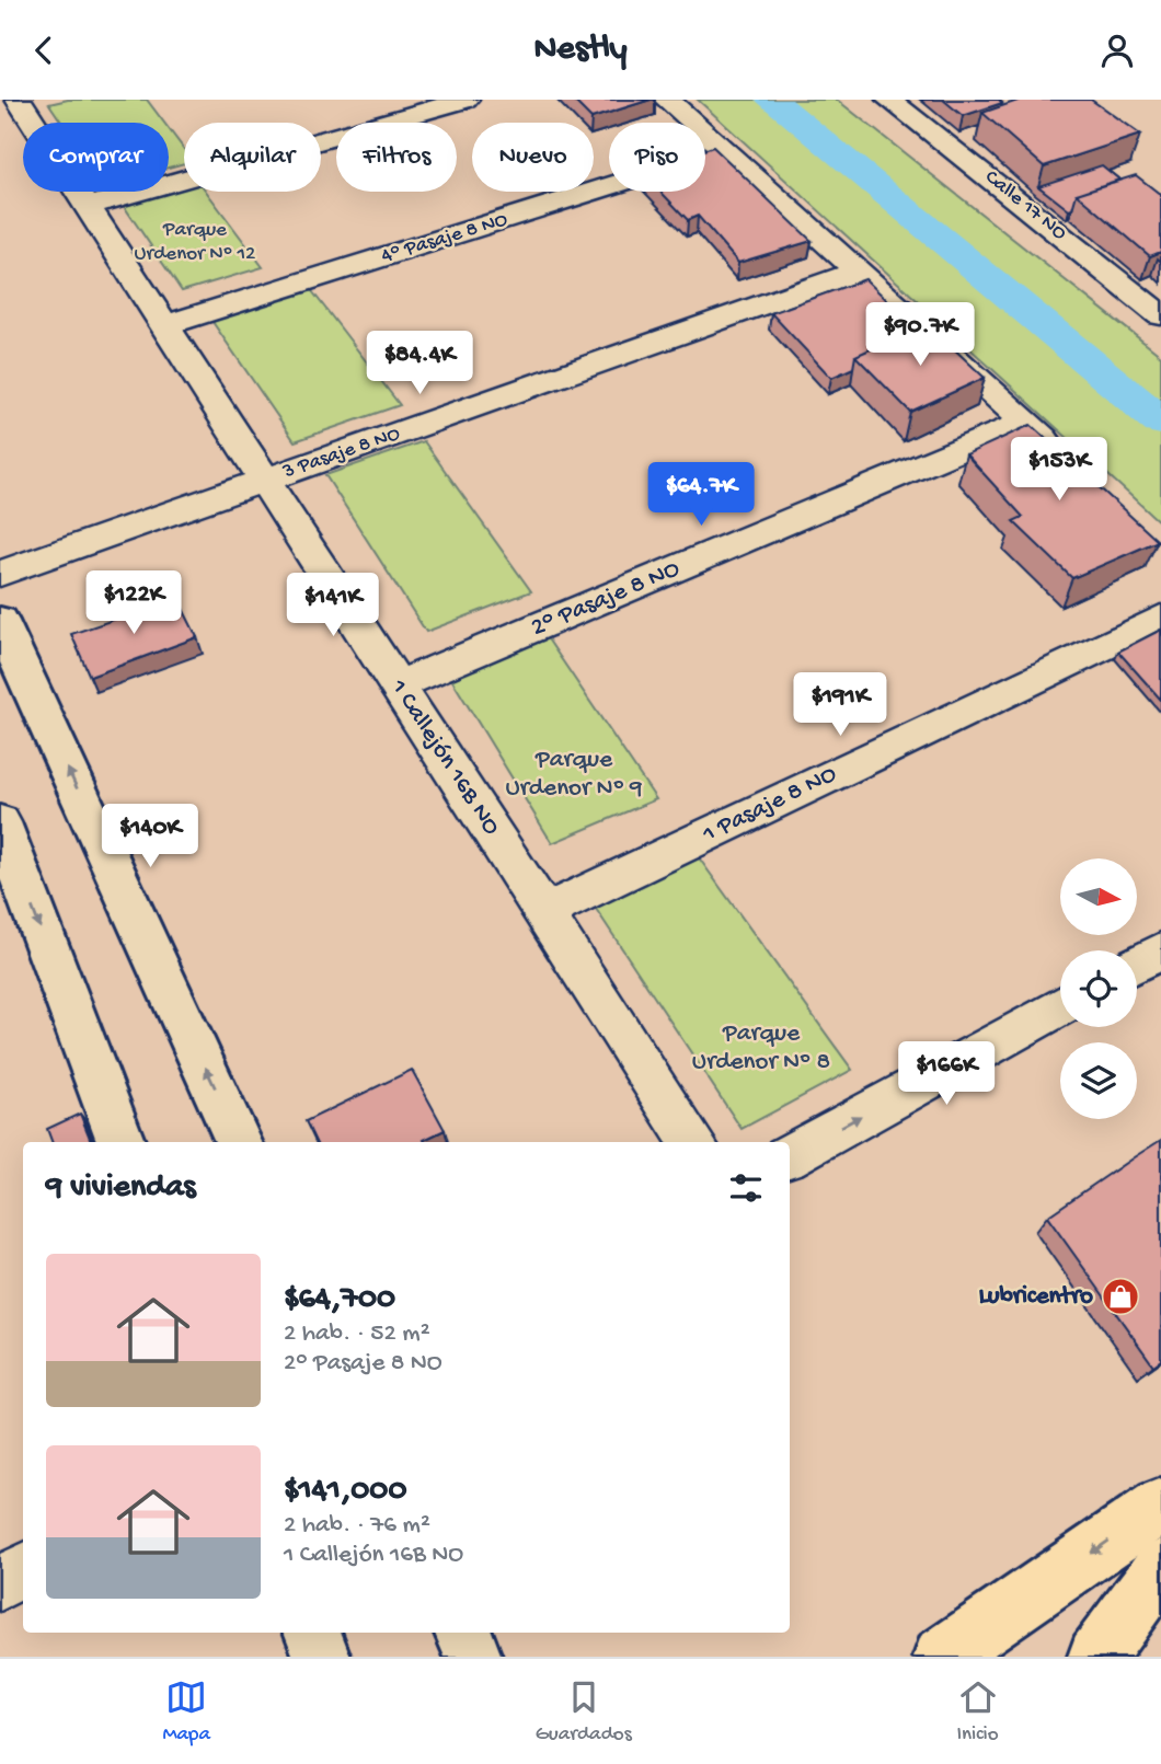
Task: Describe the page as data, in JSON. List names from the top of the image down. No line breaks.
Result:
{"streets":{"street":["Calle 17 NO","4° Pasaje 8 NO","3 Pasaje 8 NO","2° Pasaje 8 NO","1 Callejón 16B NO","1 Pasaje 8 NO"]},"crossings":[["4° Pasaje 8 NO","1 Callejón 16B NO"],["3 Pasaje 8 NO","1 Callejón 16B NO"],["2° Pasaje 8 NO","1 Callejón 16B NO"],["1 Callejón 16B NO","1 Pasaje 8 NO"]],"parks":["Parque Urdenor Nº 12","Parque Urdenor Nº 9","Parque Urdenor Nº 8"],"places":{"shop":["Lubricentro"]},"north":"right","page":{"header":"Nestly","chip":["Comprar","Alquilar","Filtros","Nuevo","Piso"],"price":["$90.7K","$84.4K","$153K","$64.7K","$122K","$141K","$191K","$140K","$166K"],"heading":"9 viviendas","list":[{"name":"$64,700","note":"2 hab. · 52 m² · 2° Pasaje 8 NO"},{"name":"$141,000","note":"2 hab. · 76 m² · 1 Callejón 16B NO"}],"tabs":["Mapa","Guardados","Inicio"]}}
